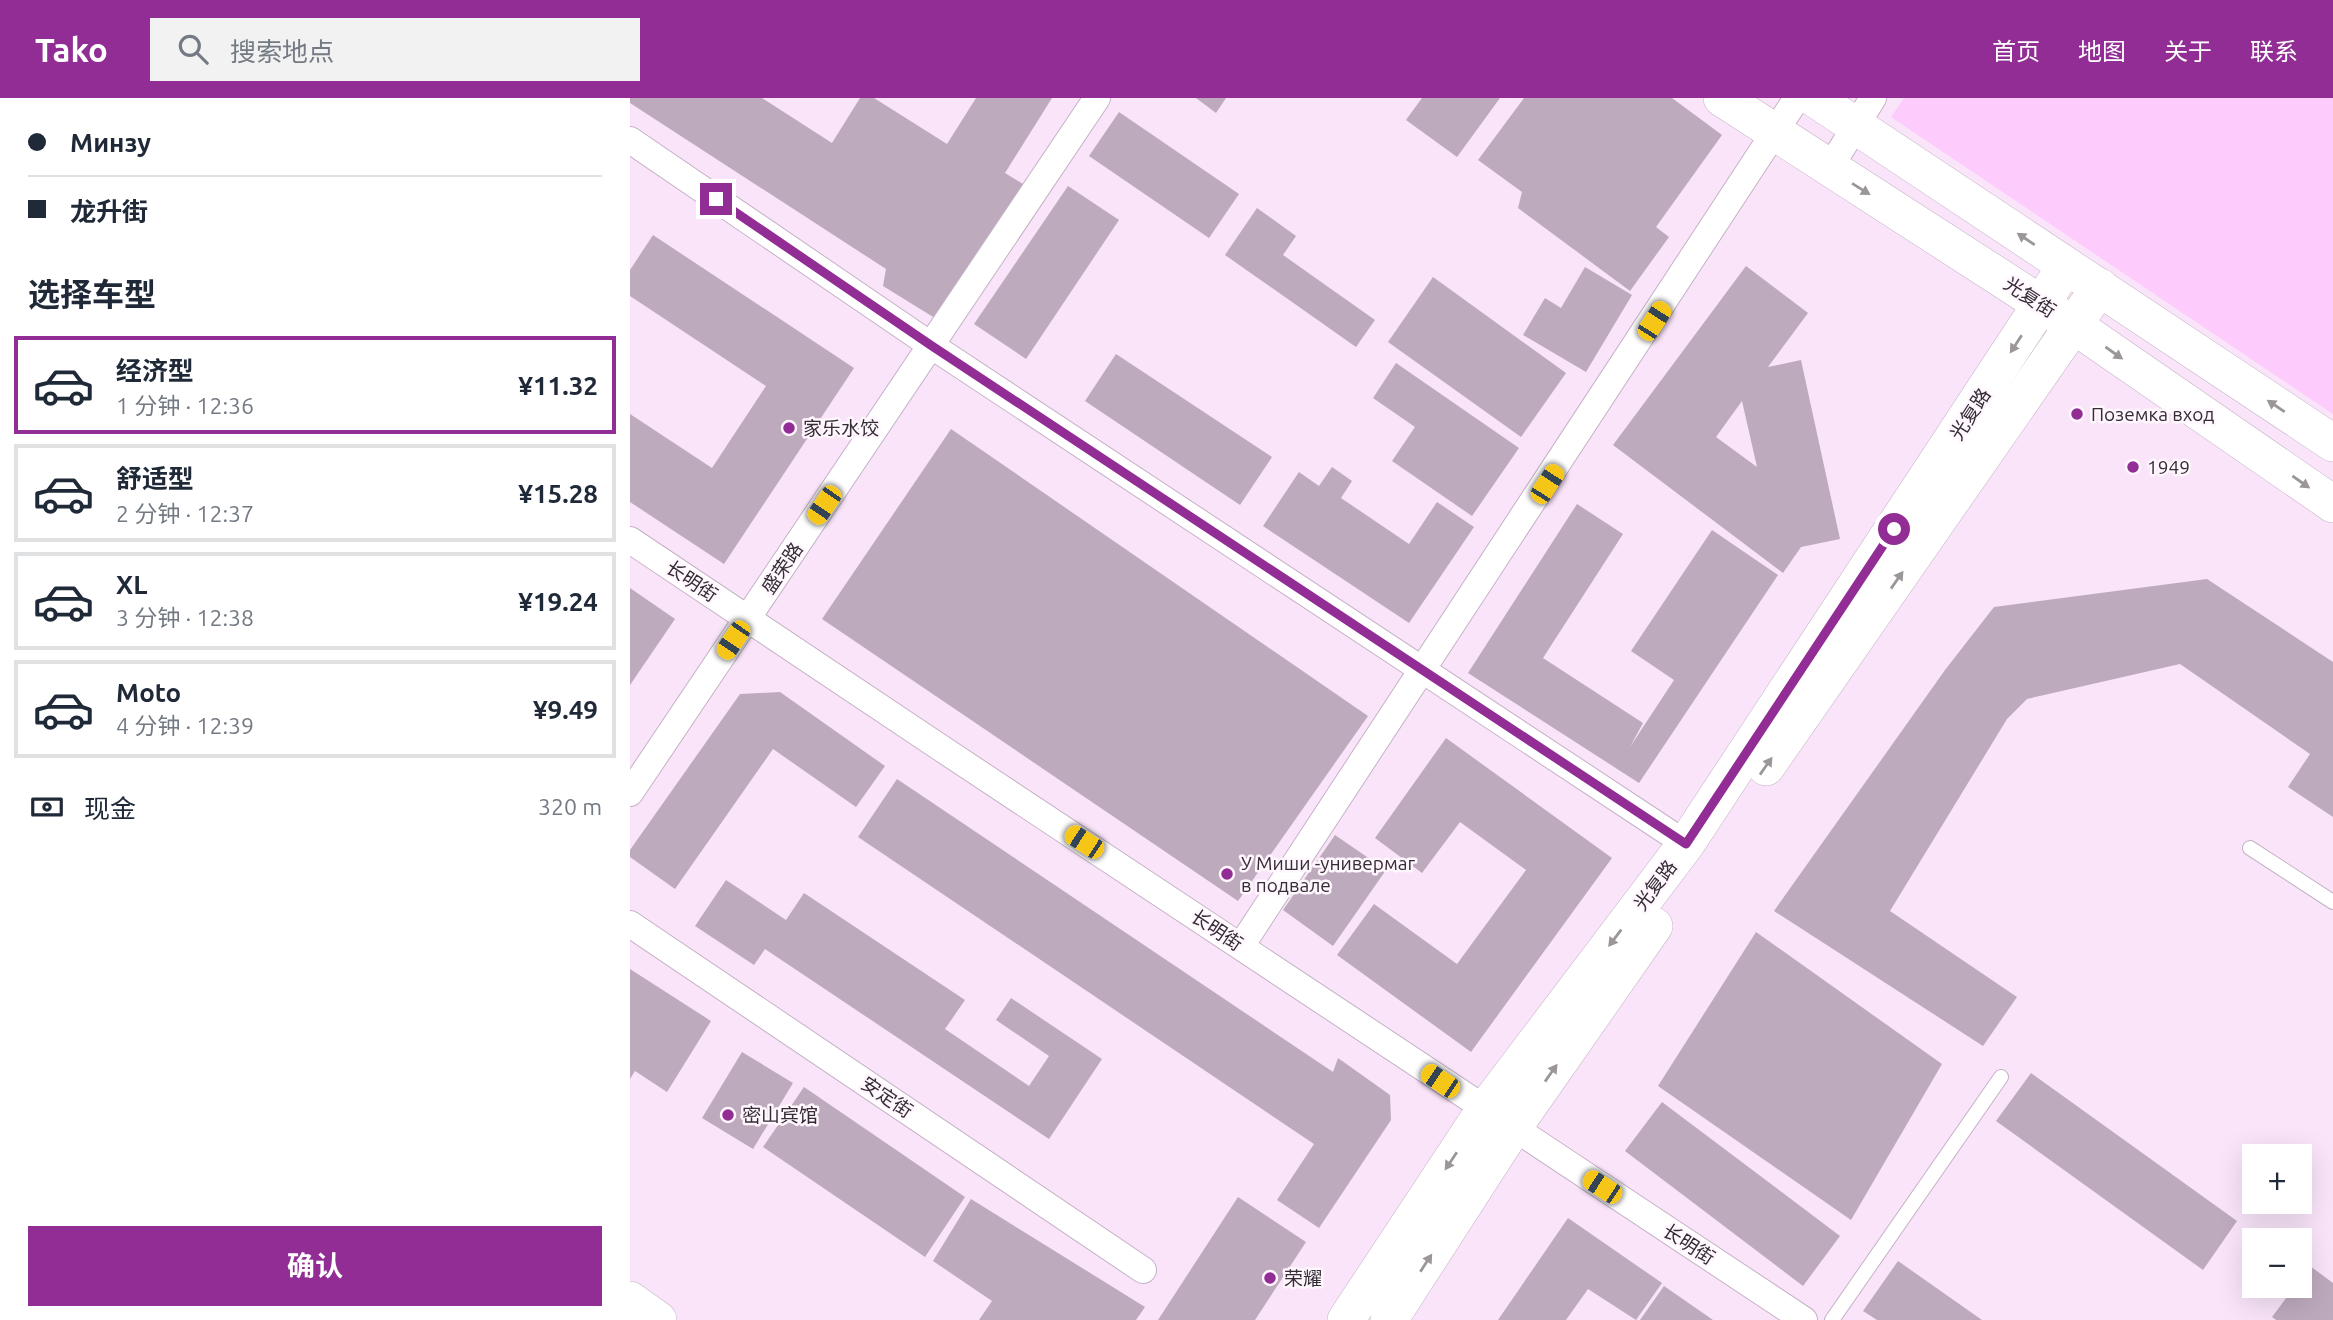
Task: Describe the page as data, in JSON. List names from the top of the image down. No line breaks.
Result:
{"streets":{"street":["光复街","光复路","盛荣路","长明街","安定街"]},"crossings":[["光复街","光复路"],["光复路","长明街"],["盛荣路","长明街"]],"places":["Поземка вход","家乐水饺","1949","У Миши -универмаг в подвале","密山宾馆","荣耀"],"page":{"header":"Tako","search":"搜索地点","nav":["首页","地图","关于","联系"],"banner":["Минзу","龙升街"],"heading":"选择车型","list":[{"name":"经济型","note":"1 分钟 · 12:36","value":"¥11.32"},{"name":"舒适型","note":"2 分钟 · 12:37","value":"¥15.28"},{"name":"XL","note":"3 分钟 · 12:38","value":"¥19.24"},{"name":"Moto","note":"4 分钟 · 12:39","value":"¥9.49"}],"pay":["现金","320 m"],"map_buttons":["+","−"],"buttons":"确认"}}
